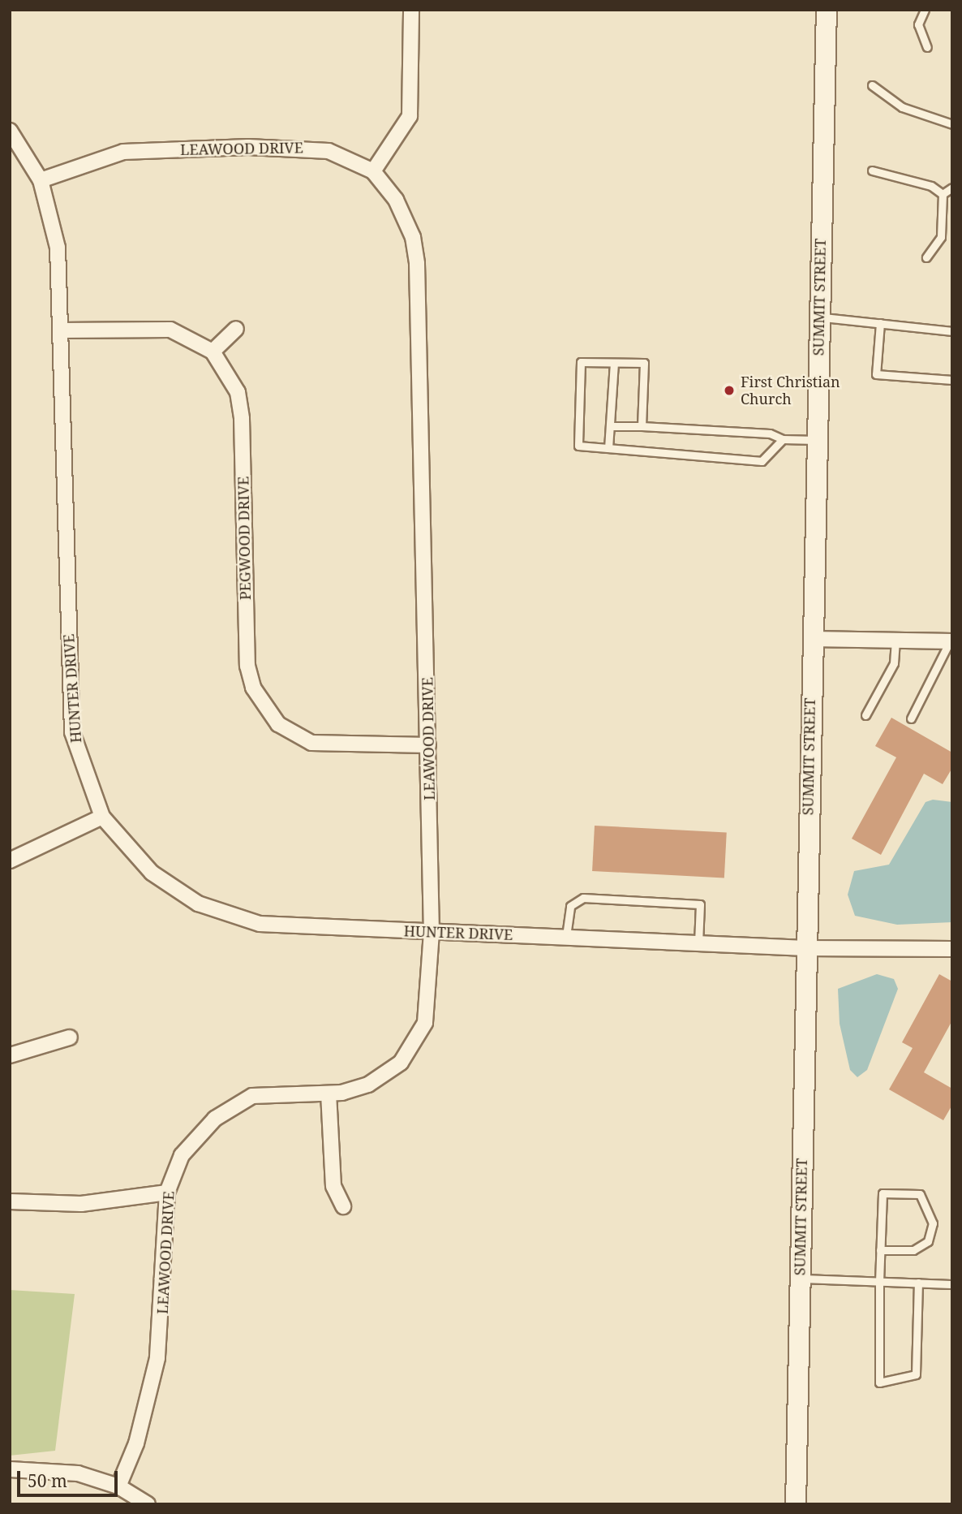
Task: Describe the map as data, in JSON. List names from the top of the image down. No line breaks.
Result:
{"streets":{"main road":["SUMMIT STREET"],"street":["LEAWOOD DRIVE","PEGWOOD DRIVE","HUNTER DRIVE"]},"crossings":[["LEAWOOD DRIVE","PEGWOOD DRIVE"],["LEAWOOD DRIVE","HUNTER DRIVE"],["SUMMIT STREET","HUNTER DRIVE"]],"places":["First Christian Church"],"scale_bar":"50 m"}
